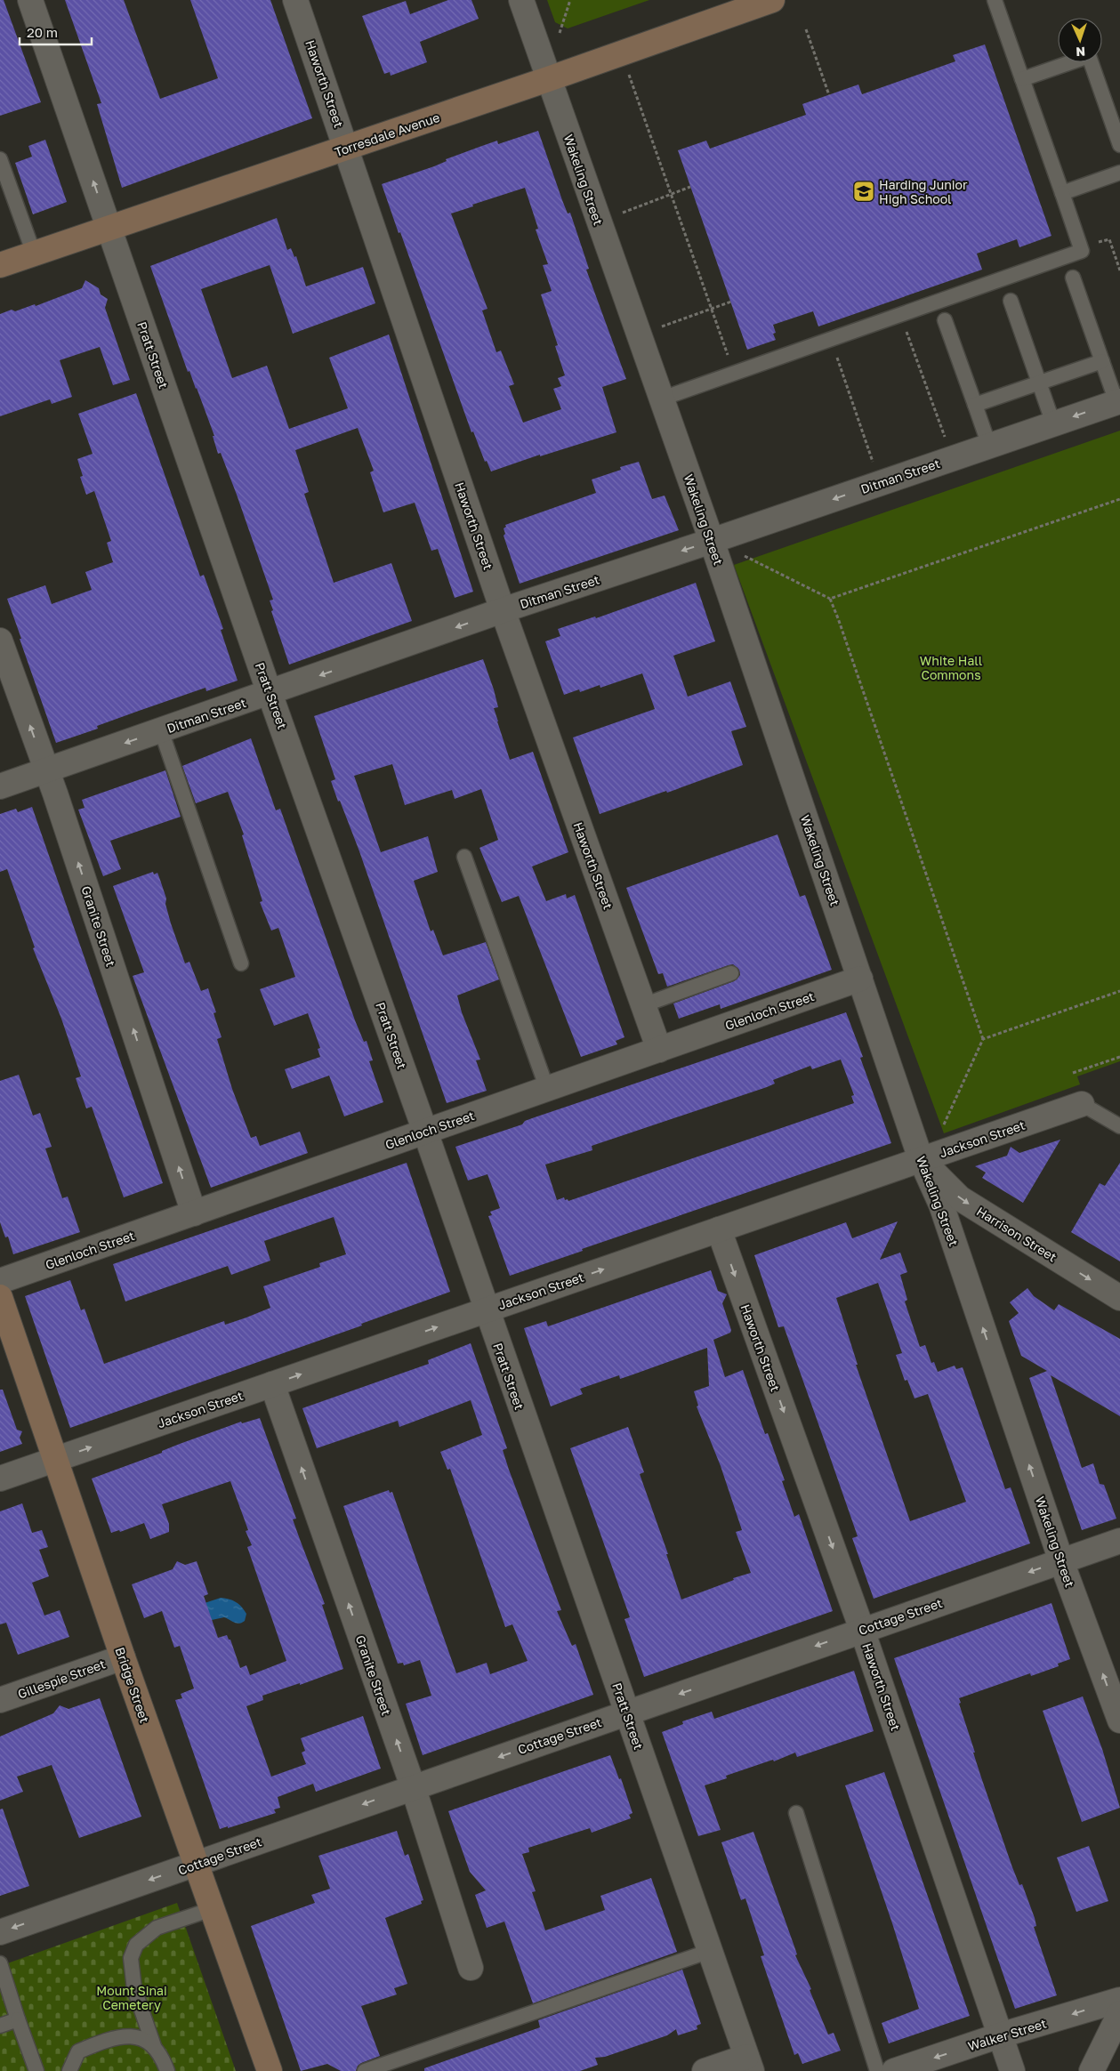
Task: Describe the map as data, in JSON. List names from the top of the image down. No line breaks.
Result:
{"streets":{"main road":["Torresdale Avenue","Bridge Street"],"street":["Haworth Street","Wakeling Street","Pratt Street","Ditman Street","Granite Street","Glenloch Street","Jackson Street","Harrison Street","Cottage Street","Gillespie Street","Walker Street"]},"crossings":[["Haworth Street","Torresdale Avenue"],["Haworth Street","Ditman Street"],["Haworth Street","Glenloch Street"],["Haworth Street","Jackson Street"],["Haworth Street","Cottage Street"],["Haworth Street","Walker Street"],["Torresdale Avenue","Wakeling Street"],["Torresdale Avenue","Pratt Street"],["Wakeling Street","Ditman Street"],["Wakeling Street","Glenloch Street"],["Wakeling Street","Jackson Street"],["Wakeling Street","Harrison Street"],["Wakeling Street","Cottage Street"],["Pratt Street","Ditman Street"],["Pratt Street","Glenloch Street"],["Pratt Street","Jackson Street"],["Pratt Street","Cottage Street"],["Ditman Street","Granite Street"],["Granite Street","Glenloch Street"],["Granite Street","Jackson Street"],["Granite Street","Cottage Street"],["Jackson Street","Harrison Street"],["Jackson Street","Bridge Street"],["Cottage Street","Bridge Street"],["Gillespie Street","Bridge Street"]],"one_way":["Ditman Street","Granite Street","Jackson Street","Harrison Street","Cottage Street","Walker Street"],"parks":["White Hall Commons","Mount Sinai Cemetery"],"places":{"school or university":["Harding Junior High School"]},"scale_bar":"20 m","north":"bottom"}
